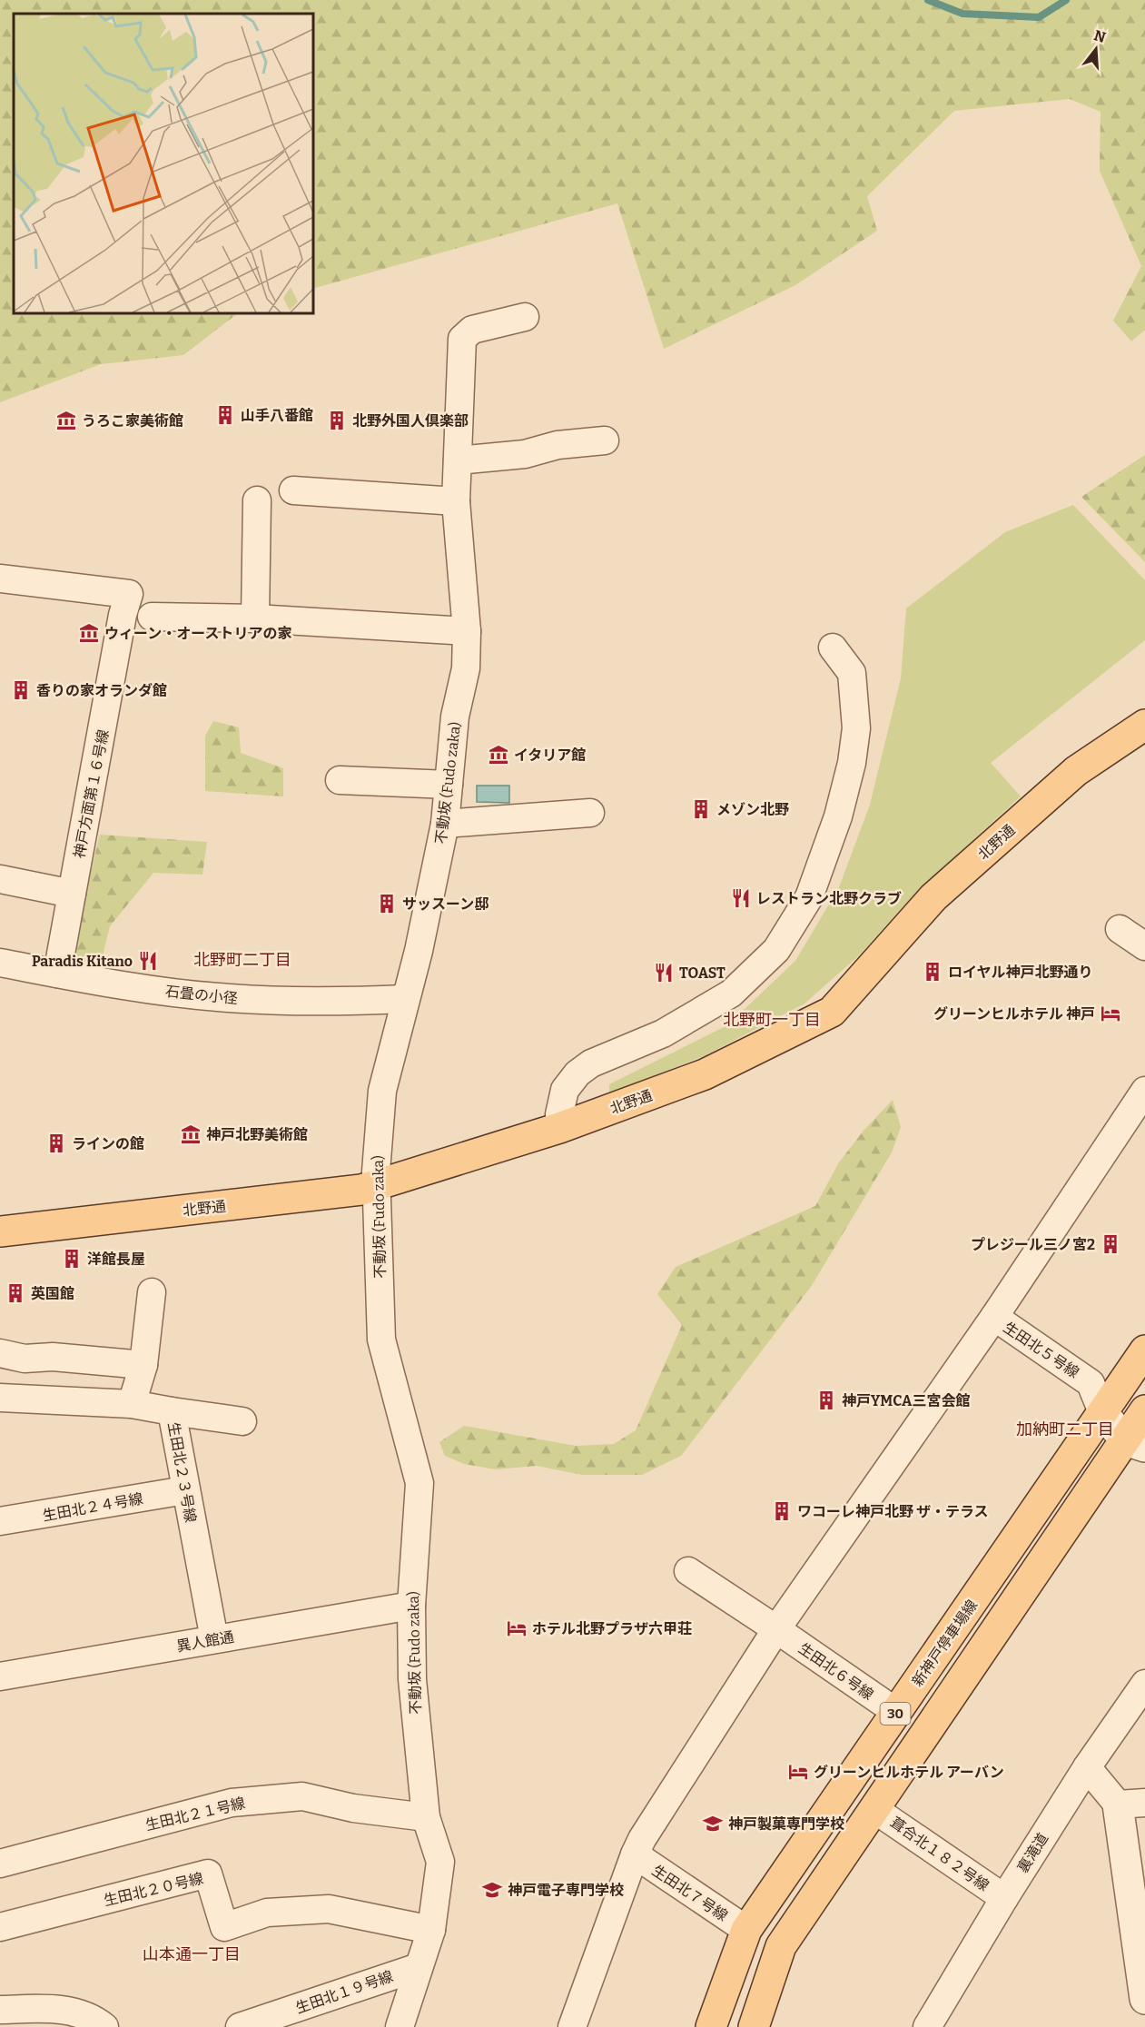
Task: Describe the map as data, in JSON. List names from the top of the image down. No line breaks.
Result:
{"streets":{"main road":["北野通","新神戸停車場線","30"],"street":["不動坂 (Fudo zaka)","神戸方面第１６号線","石畳の小径","生田北５号線","生田北２３号線","生田北２４号線","異人館通","生田北６号線","生田北２１号線","裏滝道","葺合北１８２号線","生田北２０号線","生田北７号線","生田北１９号線"]},"crossings":[["不動坂 (Fudo zaka)","北野通"],["不動坂 (Fudo zaka)","石畳の小径"],["不動坂 (Fudo zaka)","異人館通"],["不動坂 (Fudo zaka)","生田北２１号線"],["不動坂 (Fudo zaka)","生田北２０号線"],["不動坂 (Fudo zaka)","生田北１９号線"],["神戸方面第１６号線","石畳の小径"],["生田北５号線","新神戸停車場線"],["生田北２３号線","生田北２４号線"],["生田北２３号線","異人館通"],["新神戸停車場線","生田北６号線"],["新神戸停車場線","生田北７号線"],["30","葺合北１８２号線"],["裏滝道","葺合北１８２号線"]],"districts":["北野町二丁目","北野町一丁目","加納町二丁目","山本通一丁目"],"places":{"building":["山手八番館","北野外国人倶楽部","香りの家オランダ館","メゾン北野","サッスーン邸","ロイヤル神戸北野通り","ラインの館","プレジール三ノ宮2","洋館長屋","英国館","神戸YMCA三宮会館","ワコーレ神戸北野 ザ・テラス"],"museum":["うろこ家美術館","ウィーン・オーストリアの家","イタリア館","神戸北野美術館"],"restaurant":["レストラン北野クラブ","Paradis Kitano","TOAST"],"hotel":["グリーンヒルホテル 神戸","ホテル北野プラザ六甲荘","グリーンヒルホテル アーバン"],"school or university":["神戸製菓専門学校","神戸電子専門学校"]},"north":"top"}
